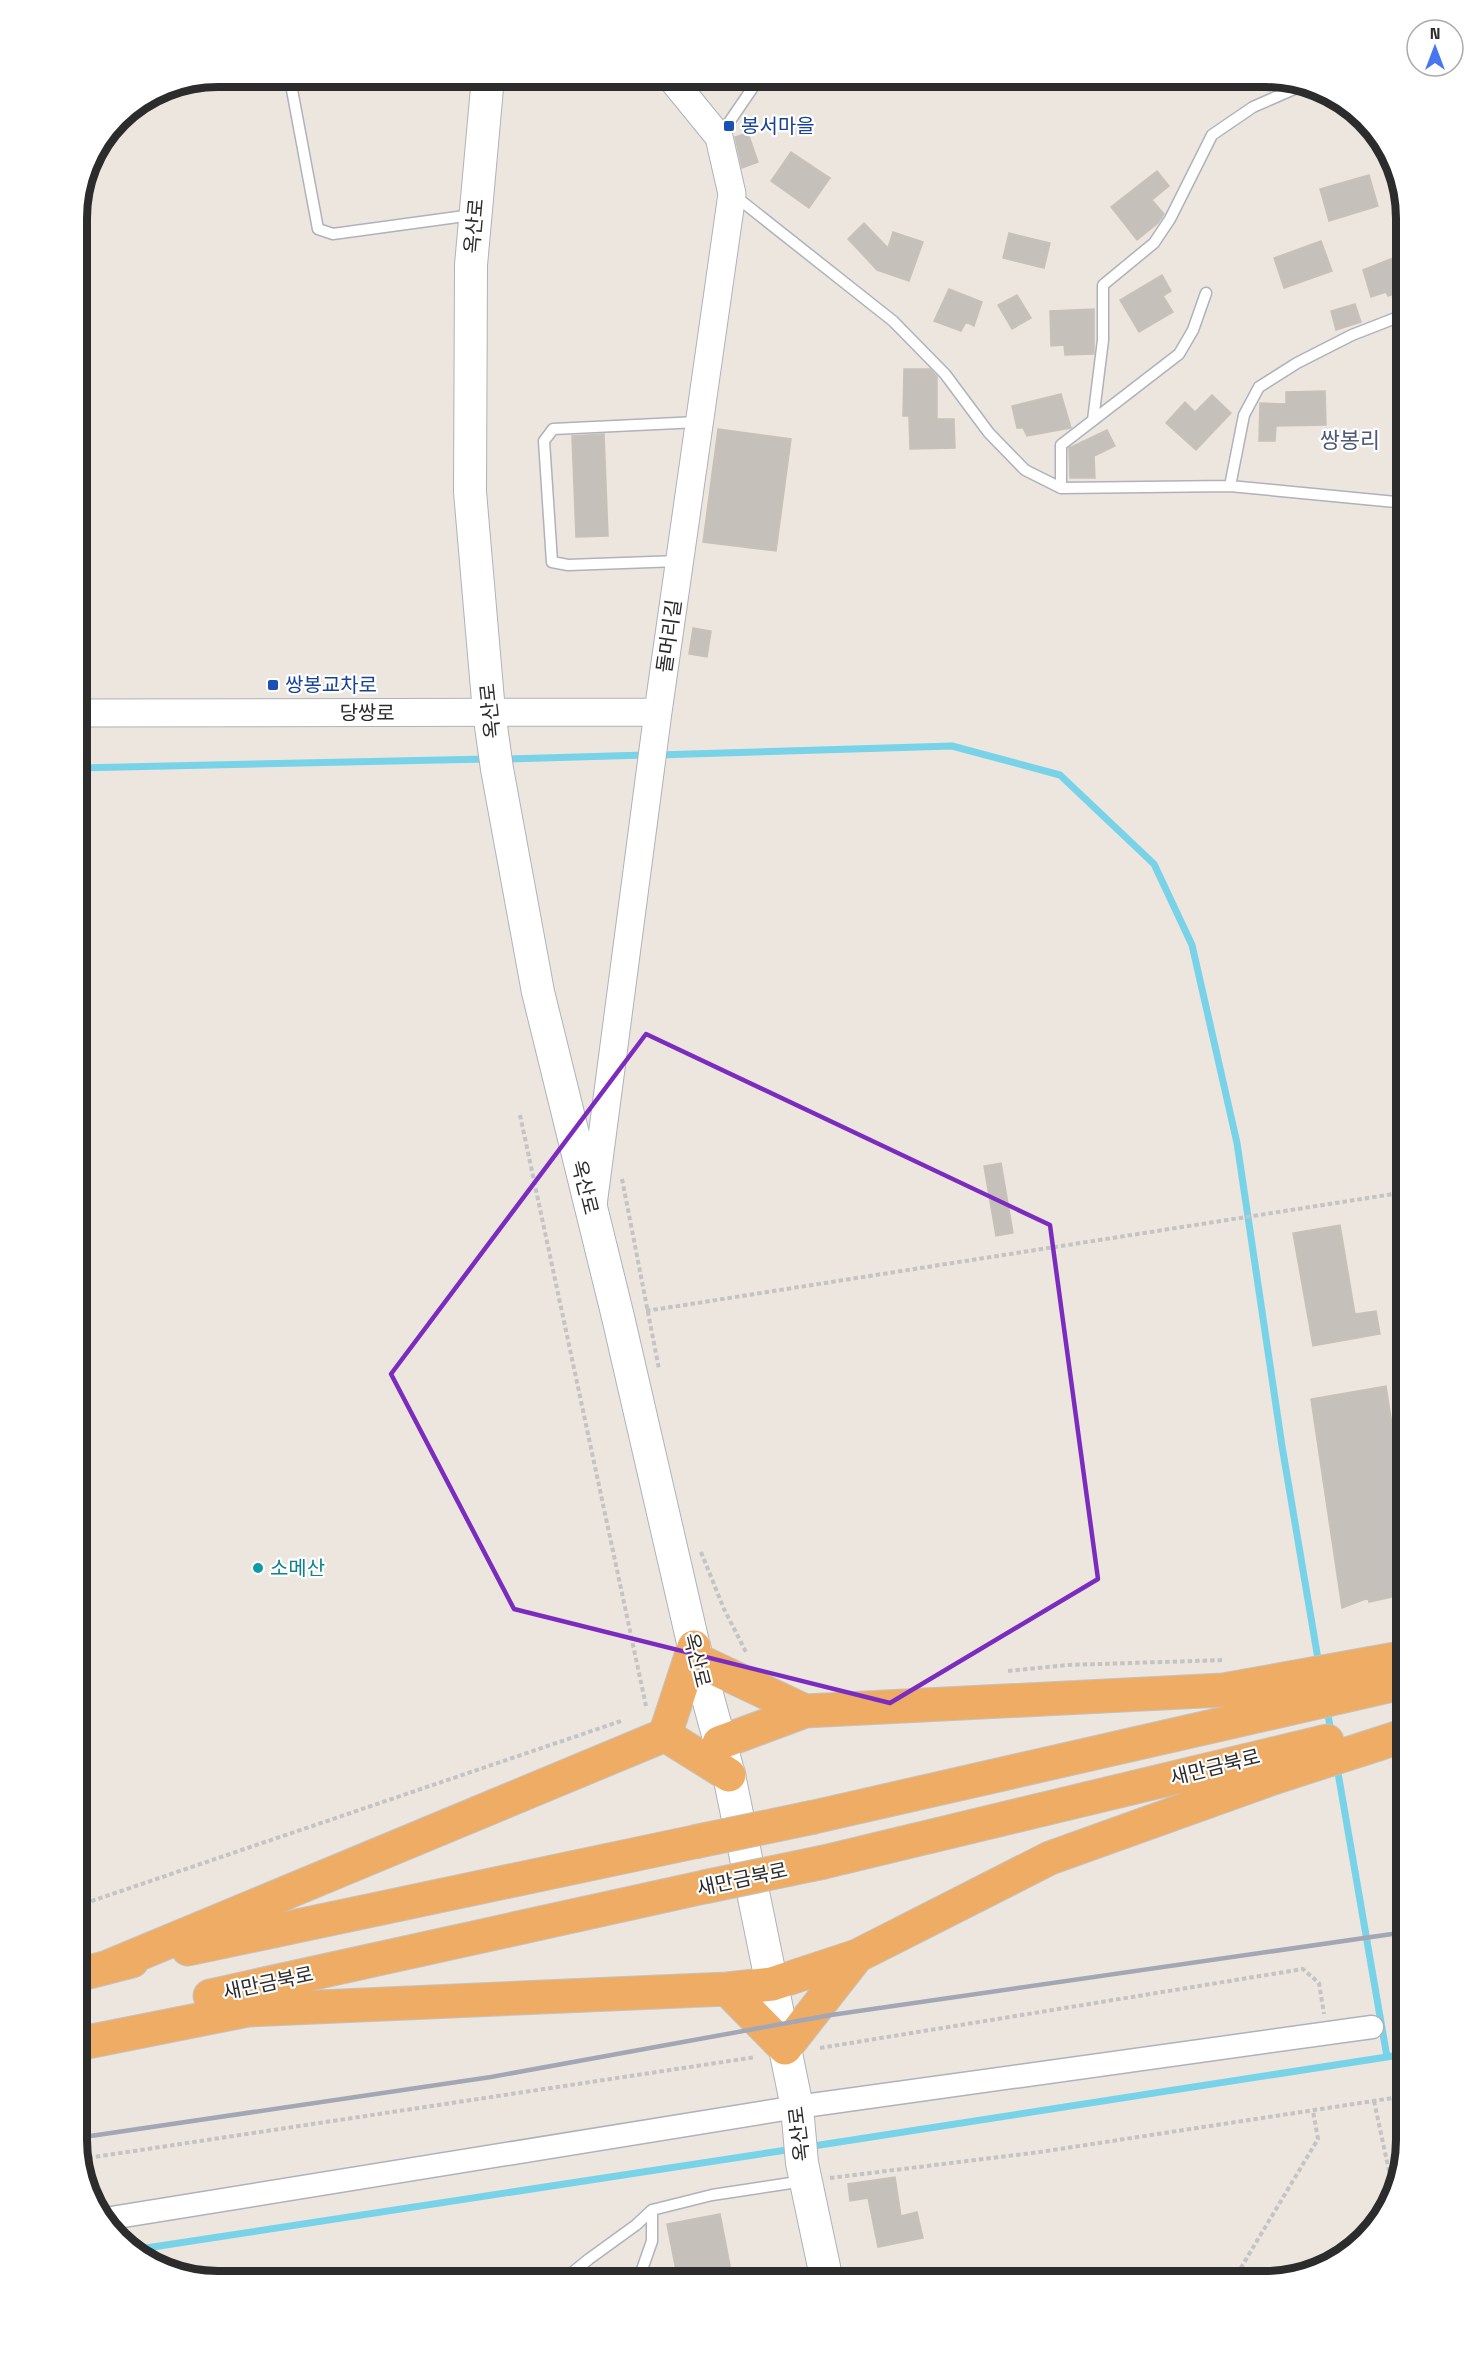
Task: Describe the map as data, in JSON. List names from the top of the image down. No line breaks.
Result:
{"streets":{"highway":["새만금북로"],"main road":["옥산로"],"street":["돌머리길","당쌍로"]},"crossings":[["옥산로","돌머리길"],["옥산로","당쌍로"],["돌머리길","당쌍로"]],"districts":["쌍봉리"],"places":{"transit":["봉서마을","쌍봉교차로"],"other":["소메산"]},"north":"top"}
